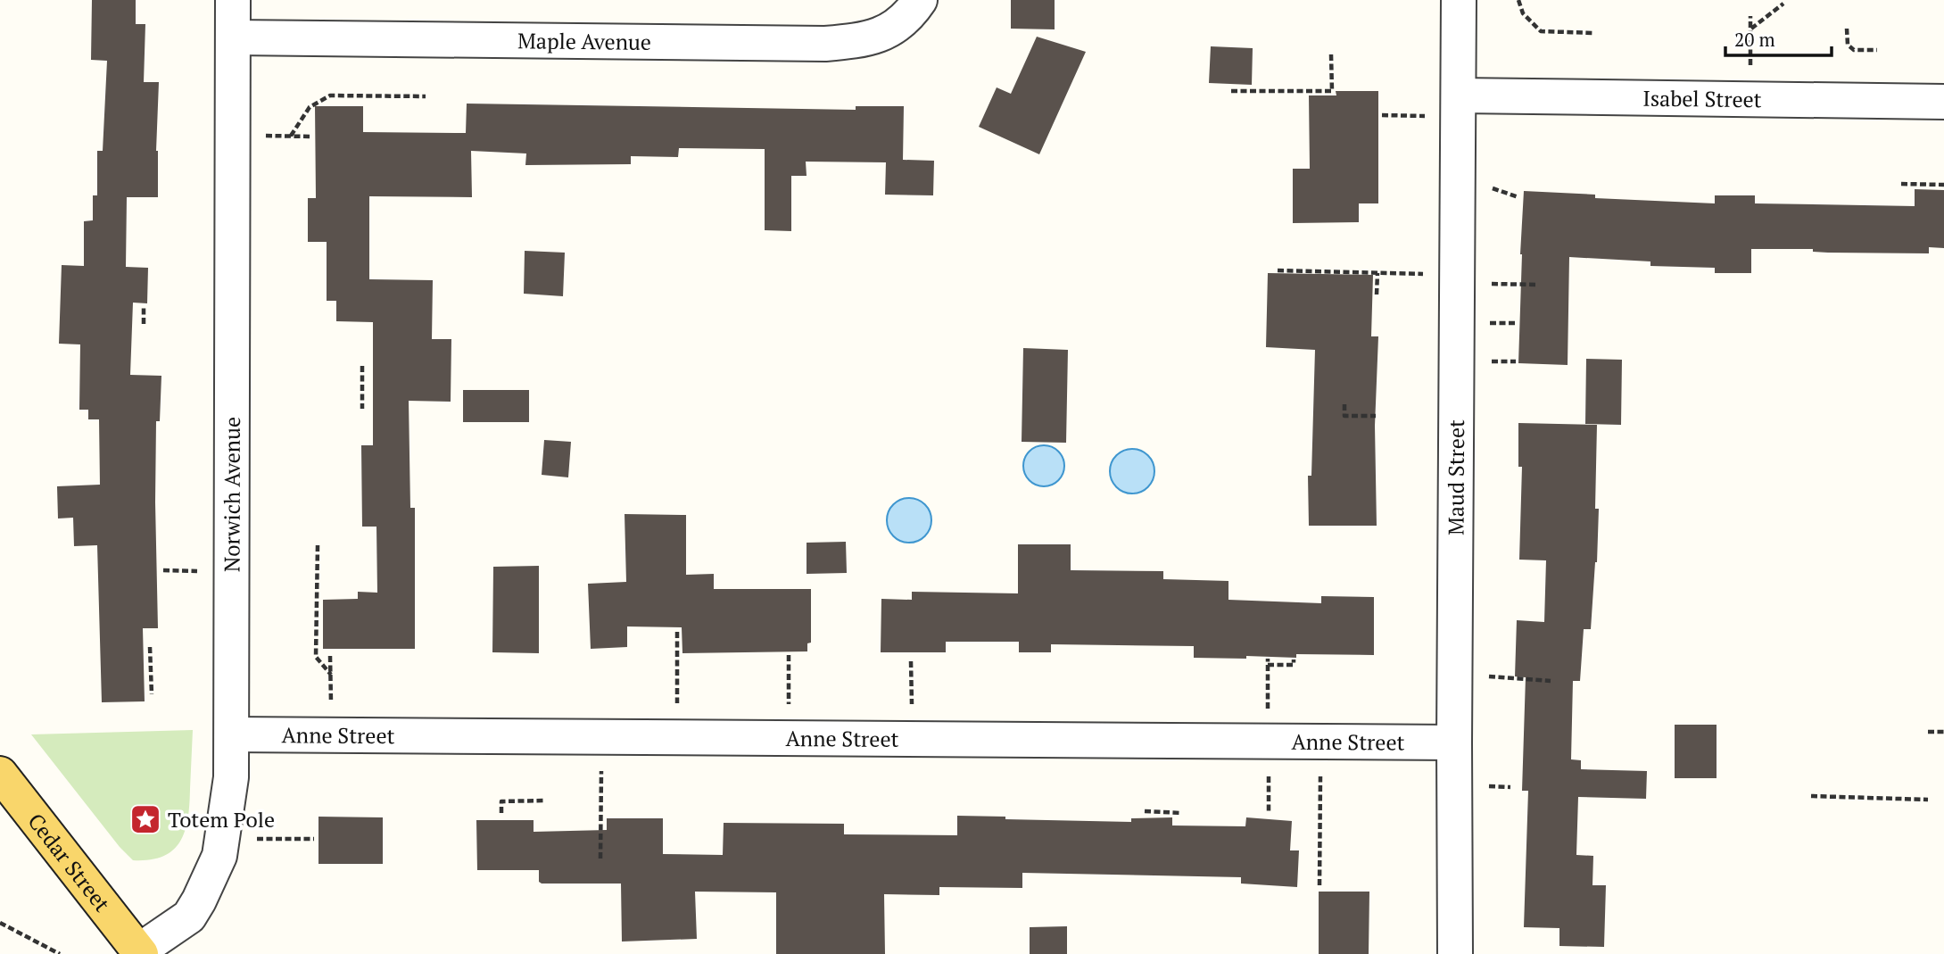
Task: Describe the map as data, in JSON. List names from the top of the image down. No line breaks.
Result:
{"streets":{"main road":["Cedar Street"],"street":["Maple Avenue","Isabel Street","Maud Street","Norwich Avenue","Anne Street"]},"crossings":[["Maple Avenue","Norwich Avenue"],["Isabel Street","Maud Street"],["Maud Street","Anne Street"],["Norwich Avenue","Anne Street"],["Norwich Avenue","Cedar Street"]],"places":{"place":["Totem Pole"]},"scale_bar":"20 m"}
